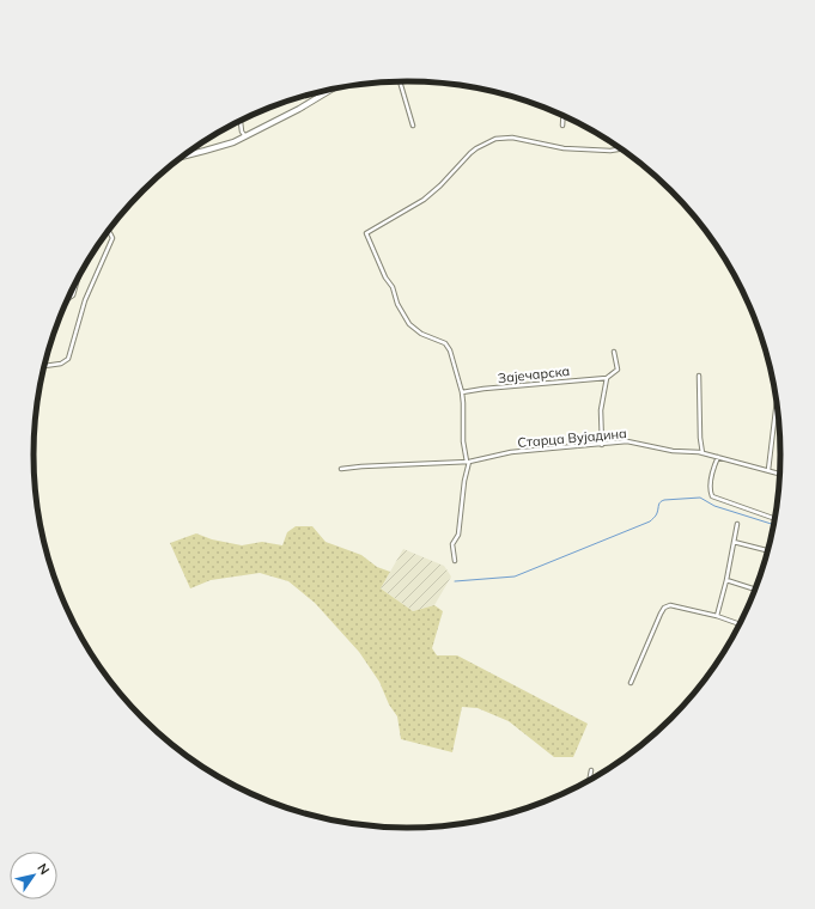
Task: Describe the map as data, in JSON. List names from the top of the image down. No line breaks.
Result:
{"streets":{"street":["Зајечарска","Старца Вујадина"]},"north":"top right"}
